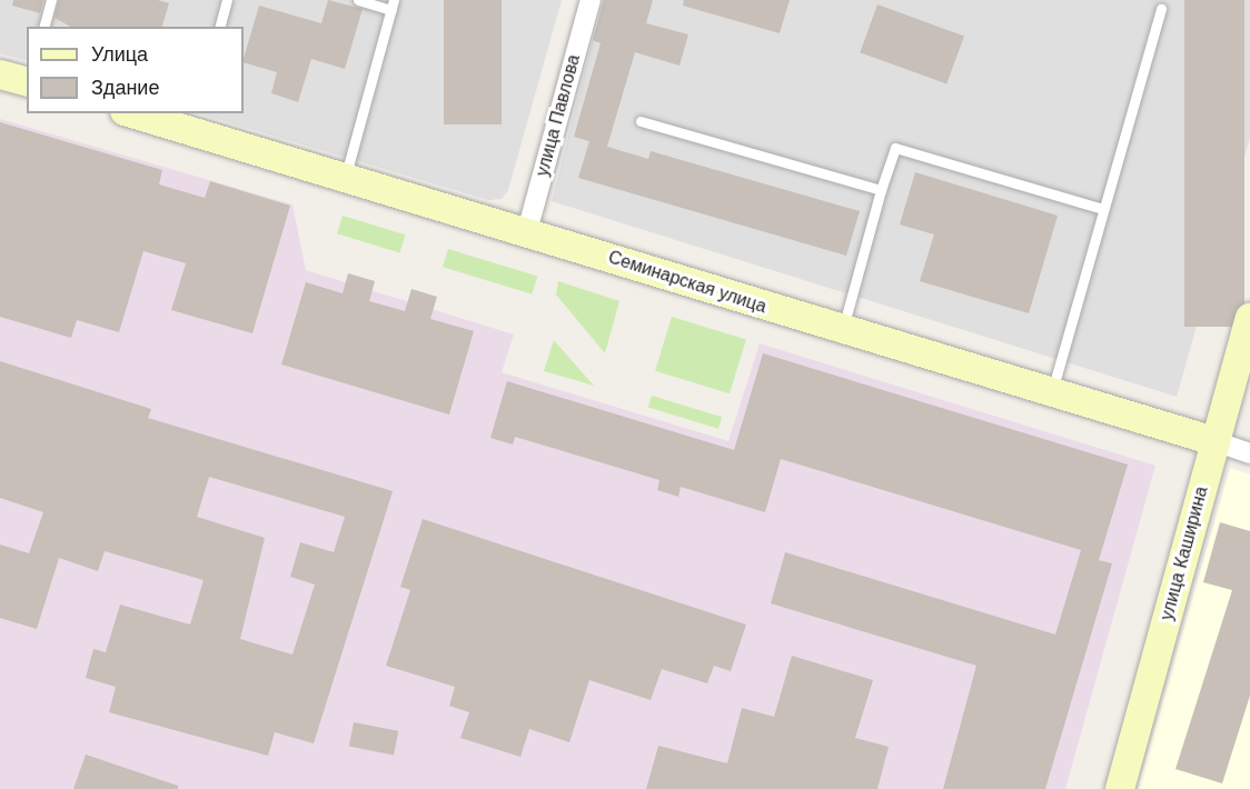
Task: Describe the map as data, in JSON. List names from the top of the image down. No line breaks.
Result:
{"streets":{"main road":["Семинарская улица","улица Каширина"],"street":["улица Павлова"]},"crossings":[["улица Павлова","Семинарская улица"],["Семинарская улица","улица Каширина"]],"legend":["Улица","Здание"]}
